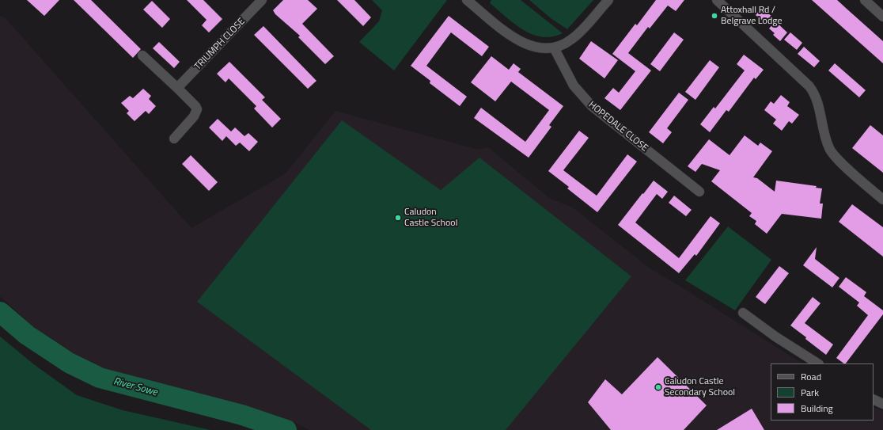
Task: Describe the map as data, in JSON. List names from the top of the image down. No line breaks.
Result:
{"streets":{"street":["TRIUMPH CLOSE","HOPEDALE CLOSE"]},"water":["River Sowe"],"places":["Attoxhall Rd / Belgrave Lodge","Caludon Castle School","Caludon Castle Secondary School"],"legend":["Road","Park","Building"]}
